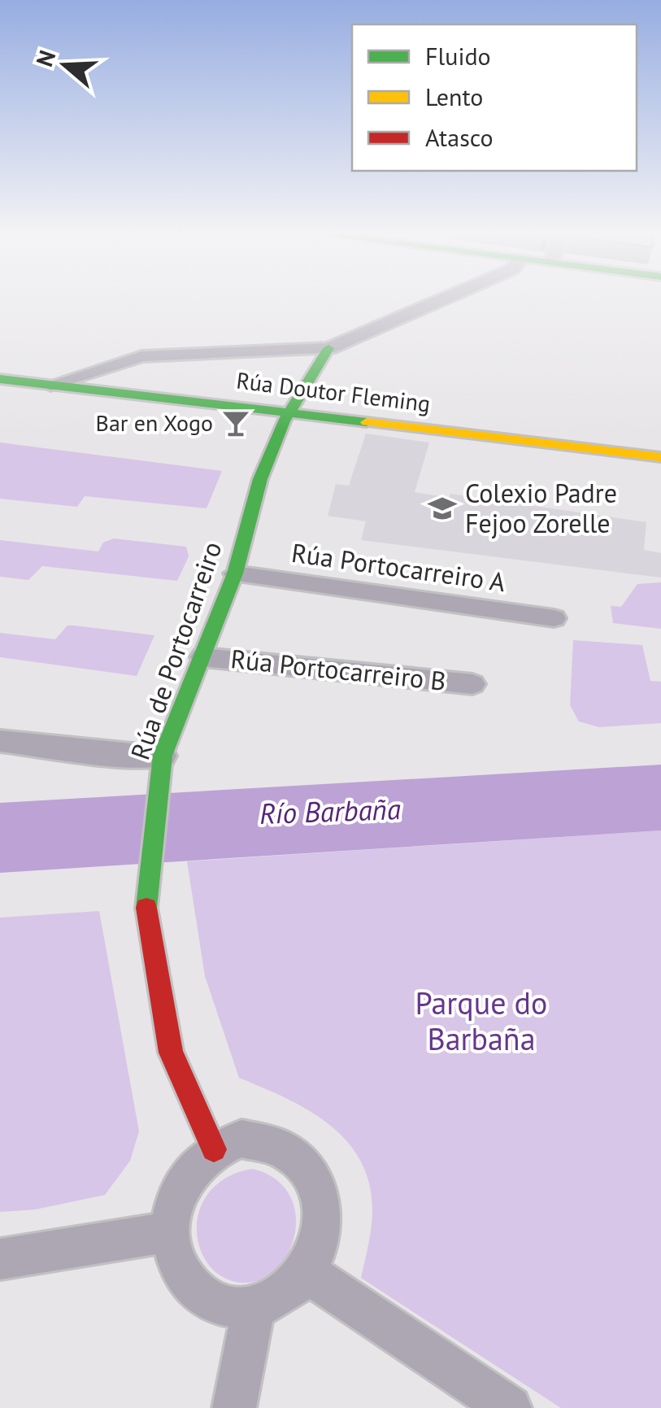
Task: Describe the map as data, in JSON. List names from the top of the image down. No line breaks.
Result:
{"streets":{"street":["Rúa Doutor Fleming","Rúa Portocarreiro A","Rúa de Portocarreiro","Rúa Portocarreiro B"]},"crossings":[["Rúa Doutor Fleming","Rúa de Portocarreiro"],["Rúa Portocarreiro A","Rúa de Portocarreiro"],["Rúa de Portocarreiro","Rúa Portocarreiro B"]],"water":["Río Barbaña"],"parks":["Parque do Barbaña"],"places":{"bar":["Bar en Xogo"],"school or university":["Colexio Padre Fejoo Zorelle"]},"legend":["Fluido","Lento","Atasco"],"north":"left"}
